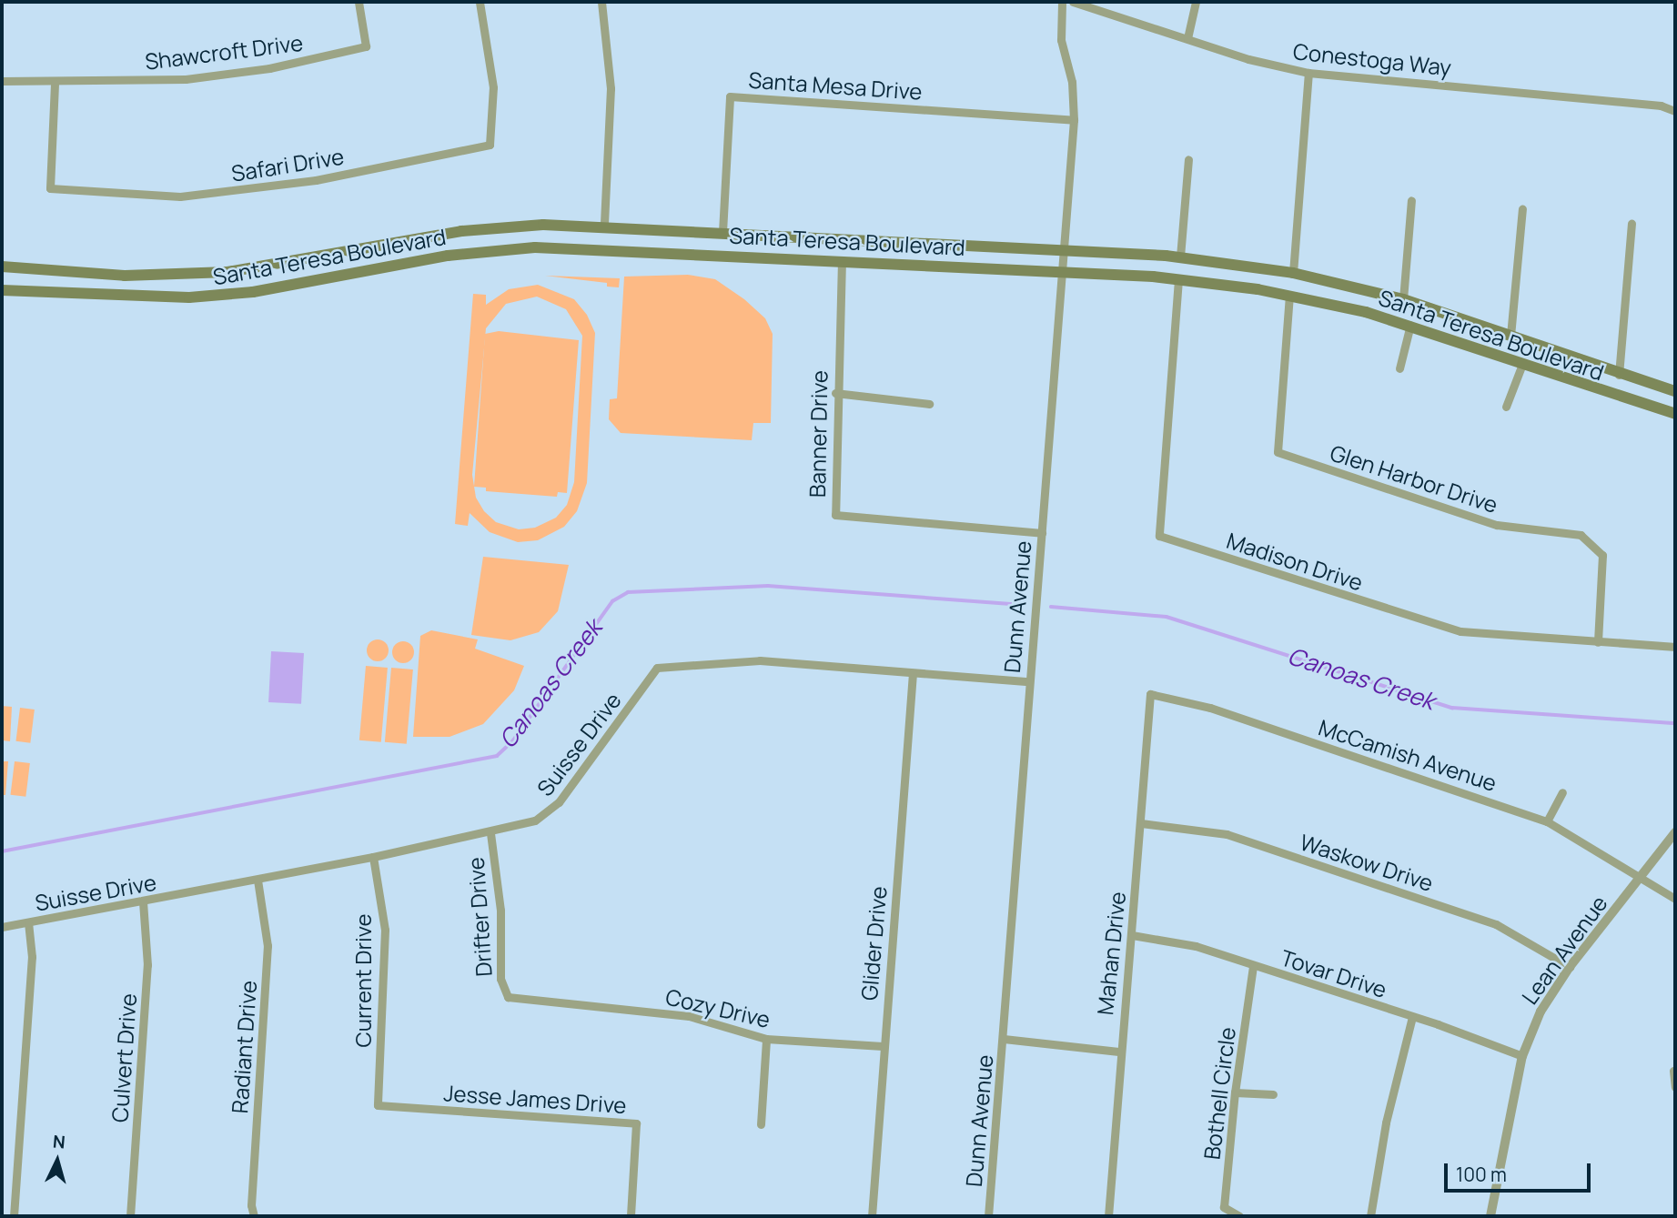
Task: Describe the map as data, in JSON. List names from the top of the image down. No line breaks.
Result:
{"streets":{"main road":["Santa Teresa Boulevard"],"street":["Shawcroft Drive","Conestoga Way","Santa Mesa Drive","Safari Drive","Banner Drive","Glen Harbor Drive","Madison Drive","Dunn Avenue","Suisse Drive","McCamish Avenue","Waskow Drive","Drifter Drive","Glider Drive","Lean Avenue","Mahan Drive","Tovar Drive","Current Drive","Cozy Drive","Radiant Drive","Culvert Drive","Bothell Circle","Jesse James Drive"]},"crossings":[["Shawcroft Drive","Safari Drive"],["Santa Mesa Drive","Santa Teresa Boulevard"],["Santa Mesa Drive","Dunn Avenue"],["Santa Teresa Boulevard","Banner Drive"],["Santa Teresa Boulevard","Glen Harbor Drive"],["Santa Teresa Boulevard","Madison Drive"],["Santa Teresa Boulevard","Dunn Avenue"],["Banner Drive","Dunn Avenue"],["Glen Harbor Drive","Madison Drive"],["Dunn Avenue","Suisse Drive"],["Suisse Drive","Drifter Drive"],["Suisse Drive","Glider Drive"],["Suisse Drive","Current Drive"],["Suisse Drive","Radiant Drive"],["Suisse Drive","Culvert Drive"],["McCamish Avenue","Lean Avenue"],["McCamish Avenue","Mahan Drive"],["Waskow Drive","Lean Avenue"],["Waskow Drive","Mahan Drive"],["Drifter Drive","Cozy Drive"],["Glider Drive","Cozy Drive"],["Lean Avenue","Tovar Drive"],["Mahan Drive","Tovar Drive"],["Tovar Drive","Bothell Circle"],["Current Drive","Jesse James Drive"]],"water":["Canoas Creek"],"scale_bar":"100 m","north":"top"}
